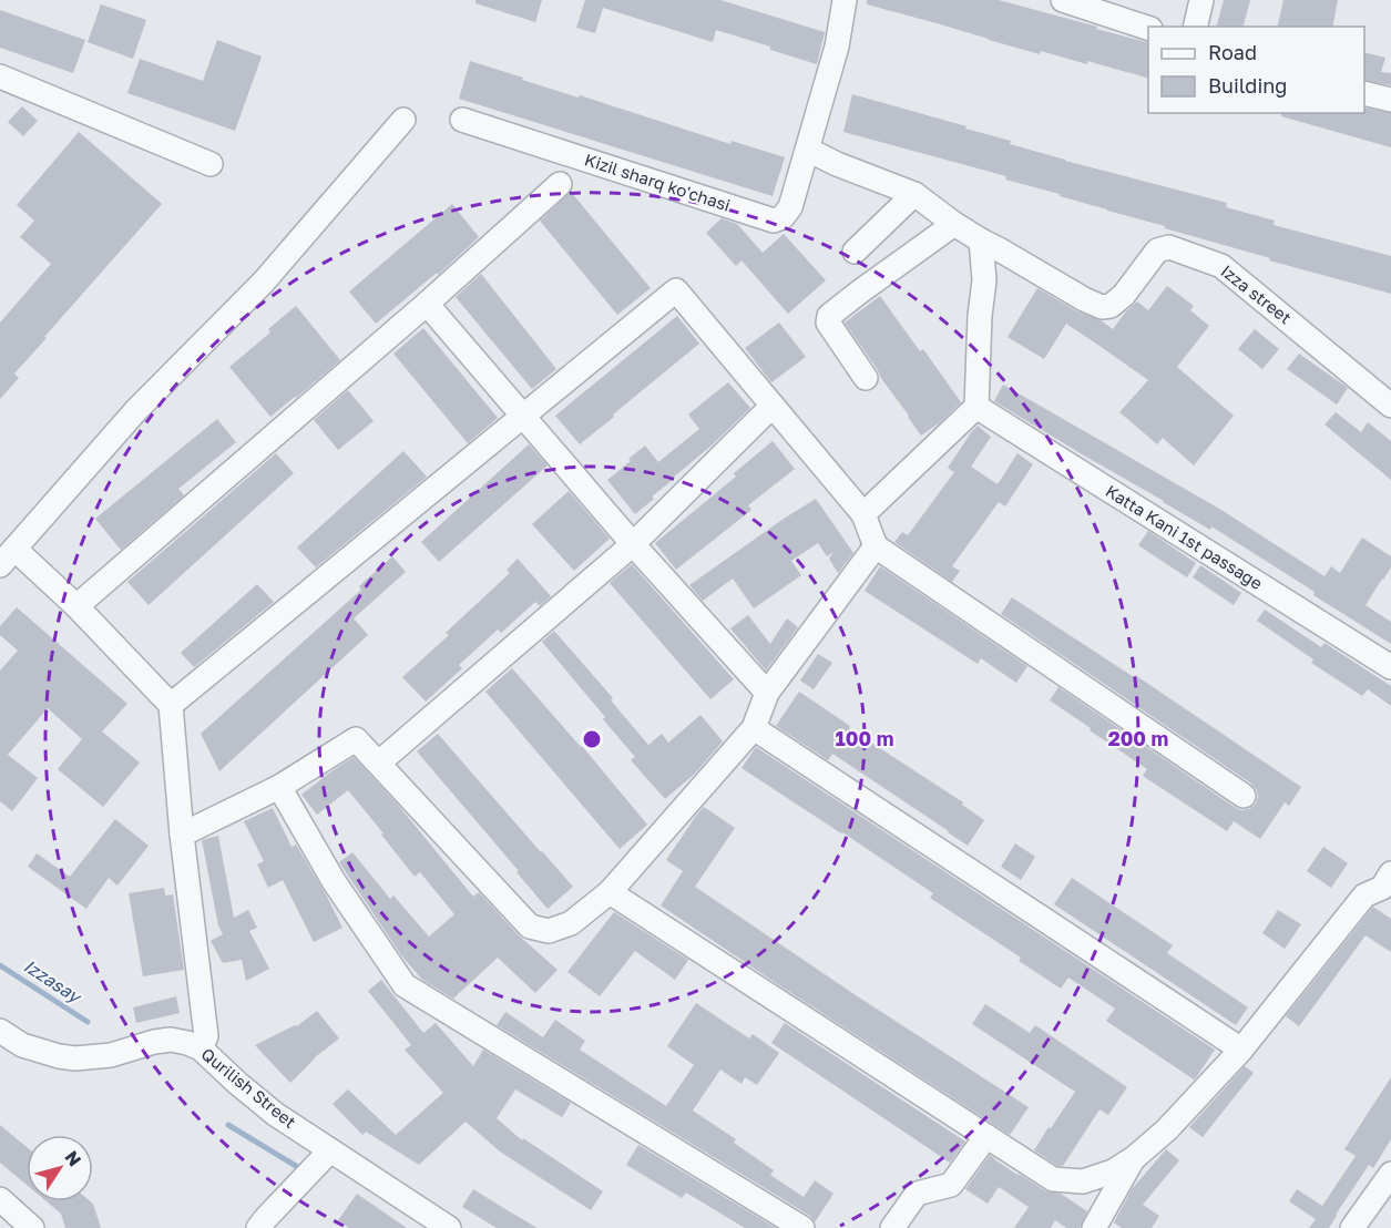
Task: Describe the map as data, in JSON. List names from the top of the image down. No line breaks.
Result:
{"streets":{"street":["Kizil sharq ko'chasi","Izza street","Katta Kani 1st passage","Qurilish Street"]},"water":["Izzasay"],"legend":["Road","Building"],"north":"top right","rings":["100 m","200 m"]}
